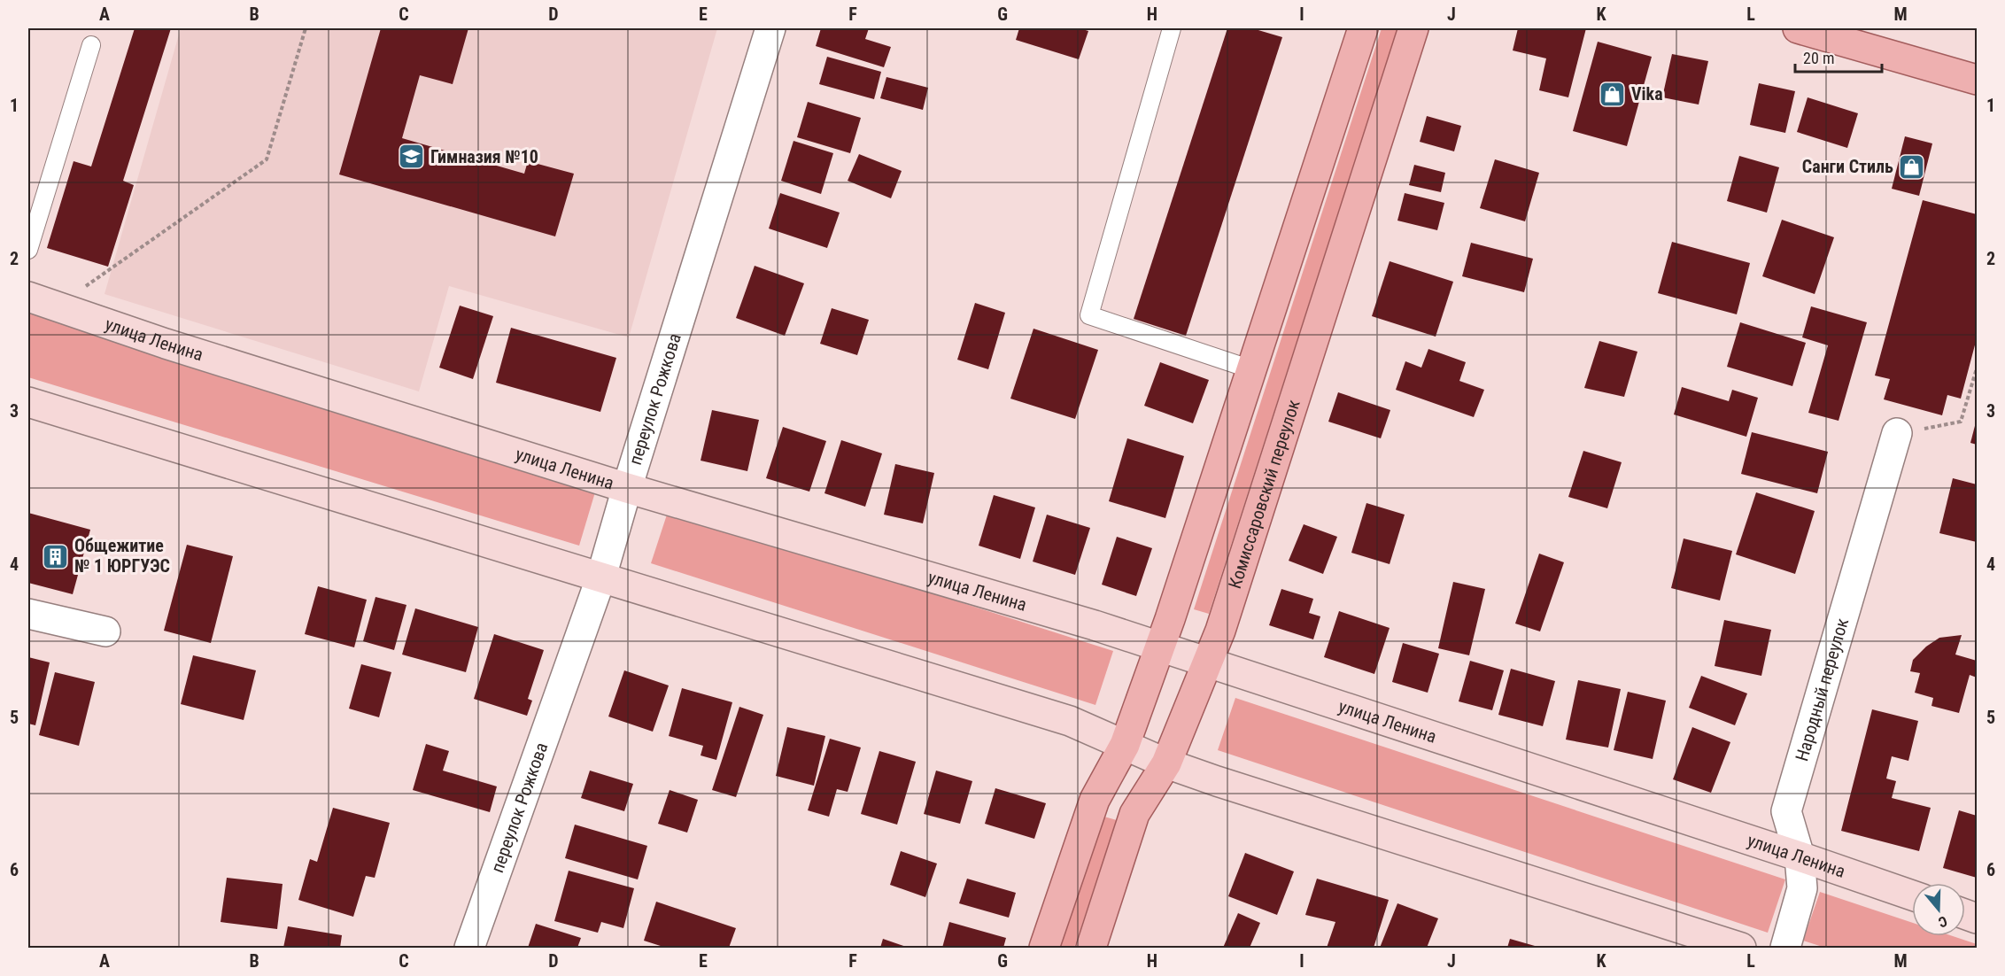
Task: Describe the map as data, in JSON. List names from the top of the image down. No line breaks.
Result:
{"streets":{"main road":["улица Ленина","Комиссаровский переулок"],"street":["переулок Рожкова","Народный переулок"]},"crossings":[["улица Ленина","переулок Рожкова"],["улица Ленина","Комиссаровский переулок"],["улица Ленина","Народный переулок"]],"places":{"shop":["Vika","Санги Стиль"],"school or university":["Гимназия №10"],"building":["Общежитие № 1 ЮРГУЭС"]},"scale_bar":"20 m","north":"bottom","grid":{"columns":["A","B","C","D","E","F","G","H","I","J","K","L","M"],"rows":["1","2","3","4","5","6"]}}
